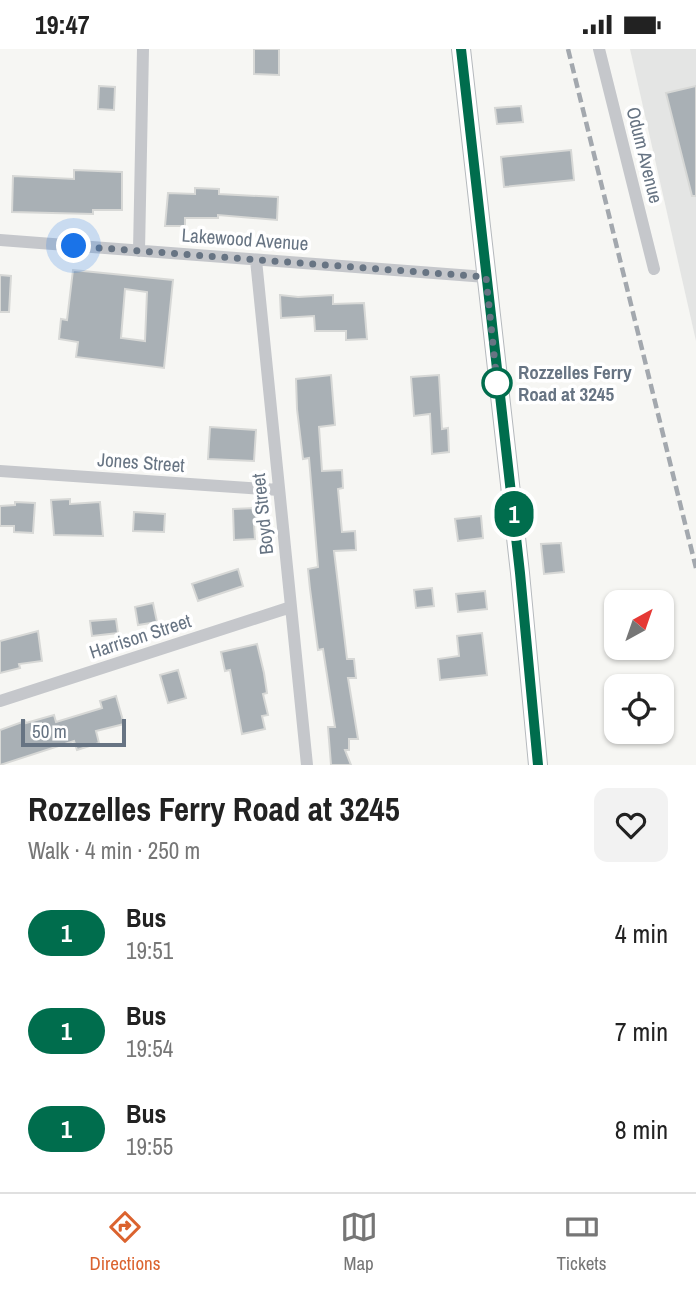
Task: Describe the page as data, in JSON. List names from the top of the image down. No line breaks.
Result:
{"streets":{"street":["Odum Avenue","Lakewood Avenue","Jones Street","Boyd Street","Harrison Street"]},"crossings":[["Lakewood Avenue","Boyd Street"],["Jones Street","Boyd Street"],["Boyd Street","Harrison Street"]],"places":["Rozzelles Ferry Road at 3245"],"lines":["bus line 1"],"scale_bar":"50 m","north":"top right","page":{"status":"19:47","on_map":"1","scale":"50 m","heading":["Rozzelles Ferry Road at 3245","Walk · 4 min · 250 m"],"list":[{"mark":"1","name":"Bus","note":"19:51","value":"4 min"},{"mark":"1","name":"Bus","note":"19:54","value":"7 min"},{"mark":"1","name":"Bus","note":"19:55","value":"8 min"}],"tabs":["Directions","Map","Tickets"]}}
